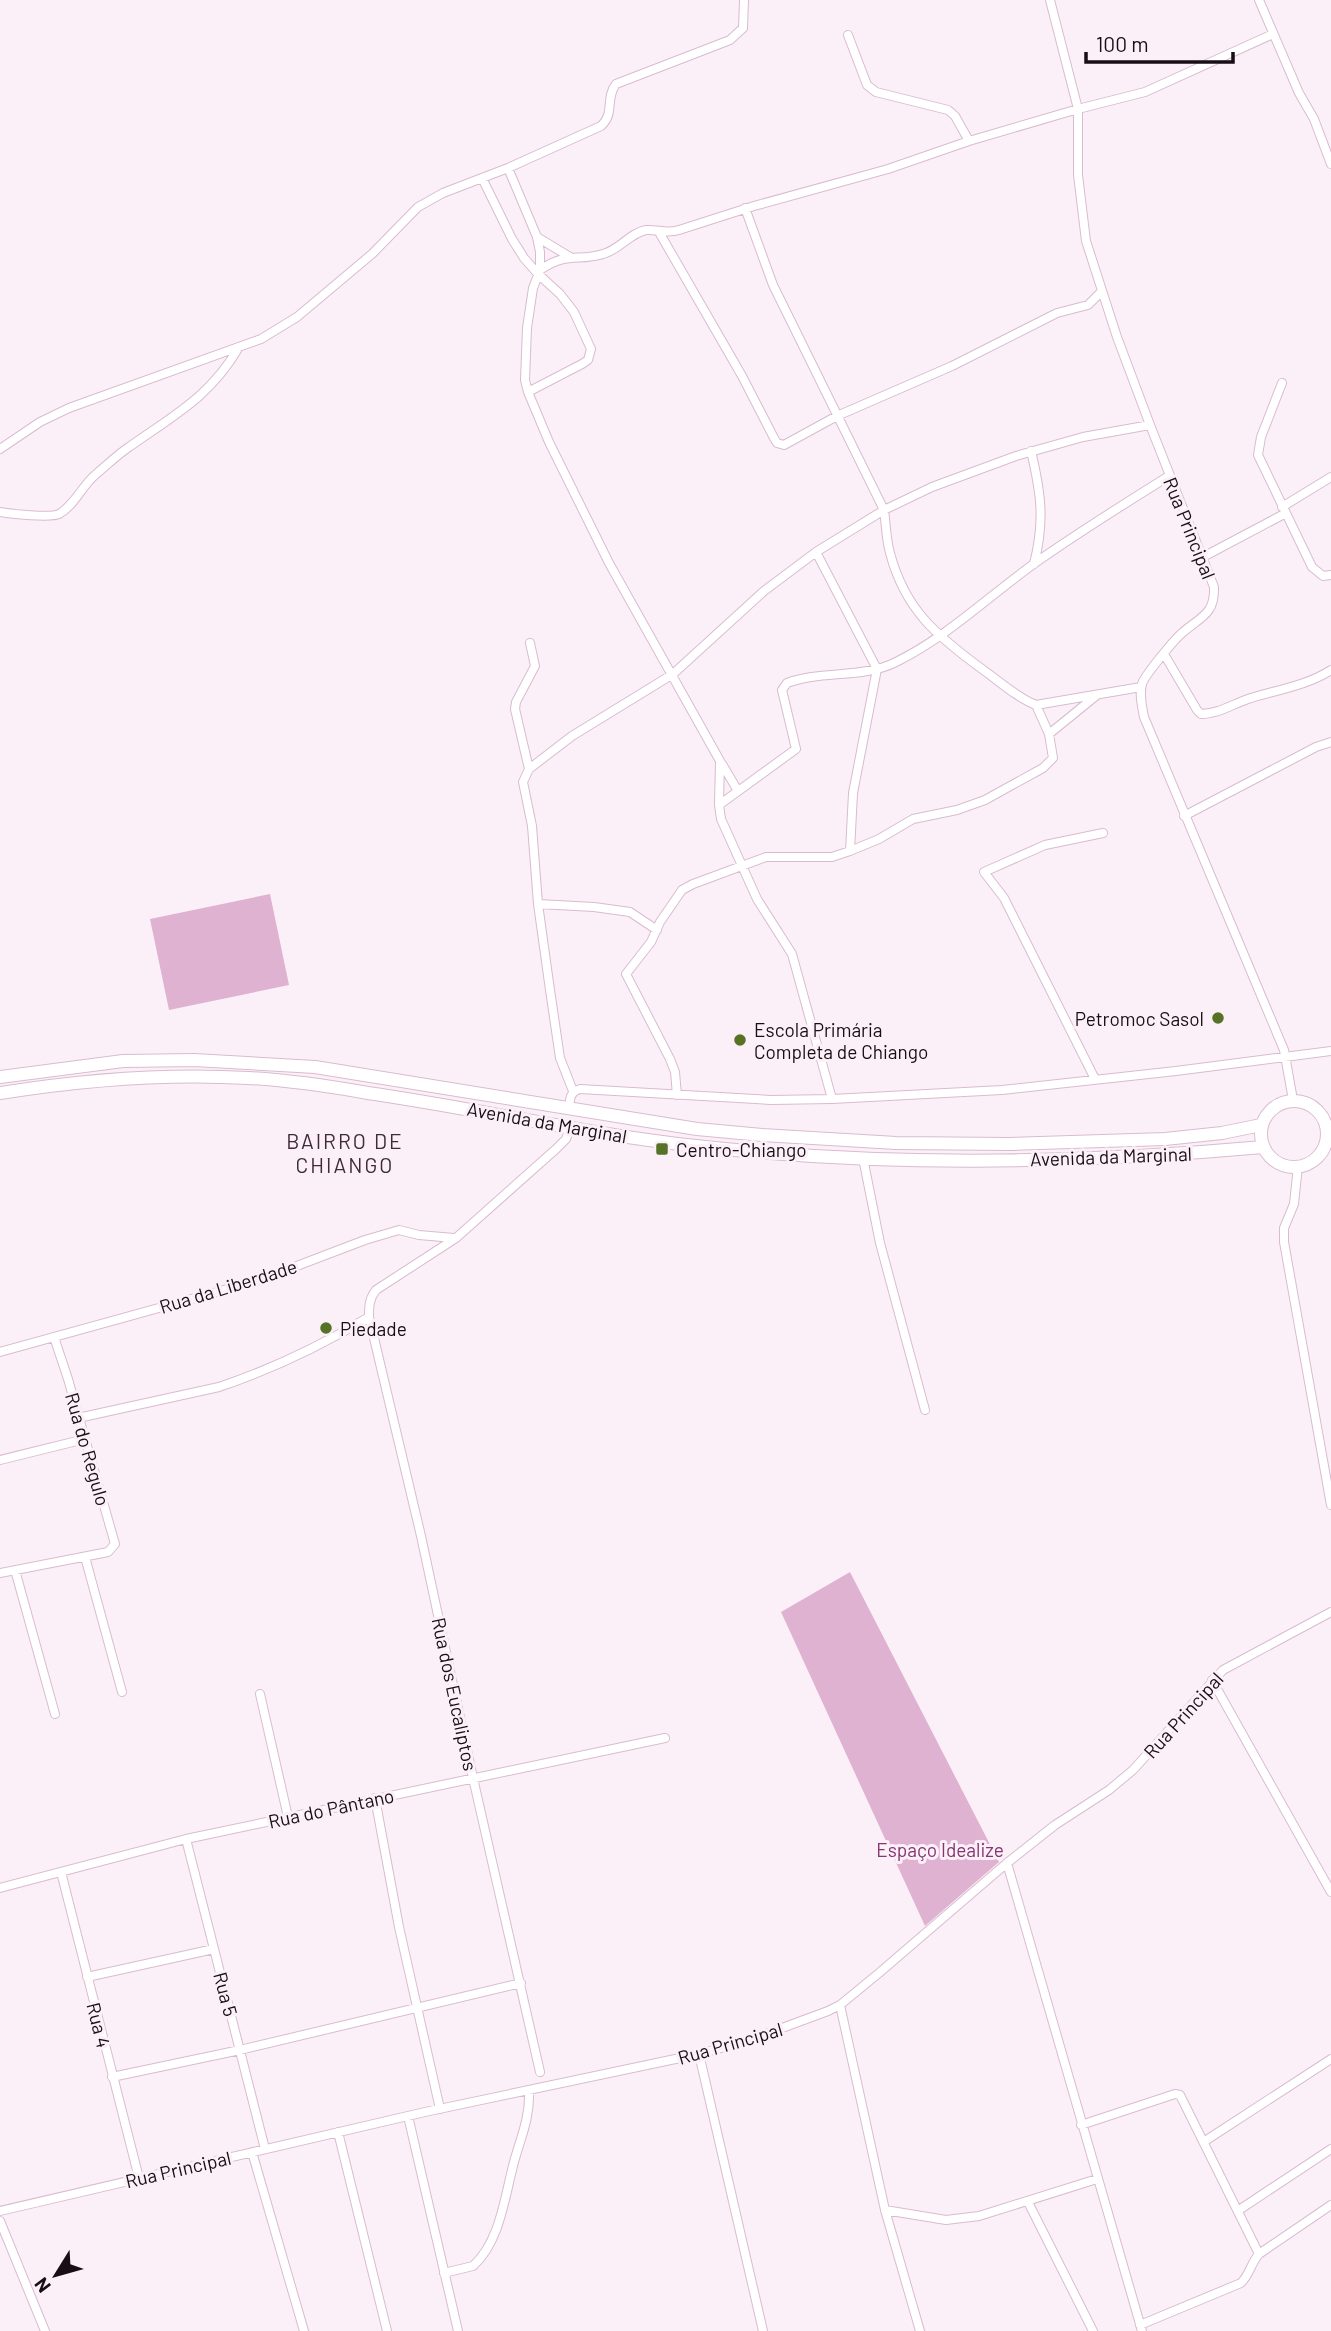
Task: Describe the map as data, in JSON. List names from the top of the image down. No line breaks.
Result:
{"streets":{"main road":["Avenida da Marginal"],"street":["Rua Principal","Rua da Liberdade","Rua do Regulo","Rua dos Eucaliptos","Rua do Pântano","Rua 5","Rua 4"]},"crossings":[["Rua Principal","Rua 5"],["Rua Principal","Rua 4"],["Rua da Liberdade","Rua do Regulo"],["Rua dos Eucaliptos","Rua do Pântano"],["Rua do Pântano","Rua 5"],["Rua do Pântano","Rua 4"]],"districts":["BAIRRO DE CHIANGO"],"parks":["Espaço Idealize"],"places":{"other":["Petromoc Sasol","Escola Primária Completa de Chiango","Piedade"],"transit":["Centro-Chiango"]},"scale_bar":"100 m","north":"bottom left"}
